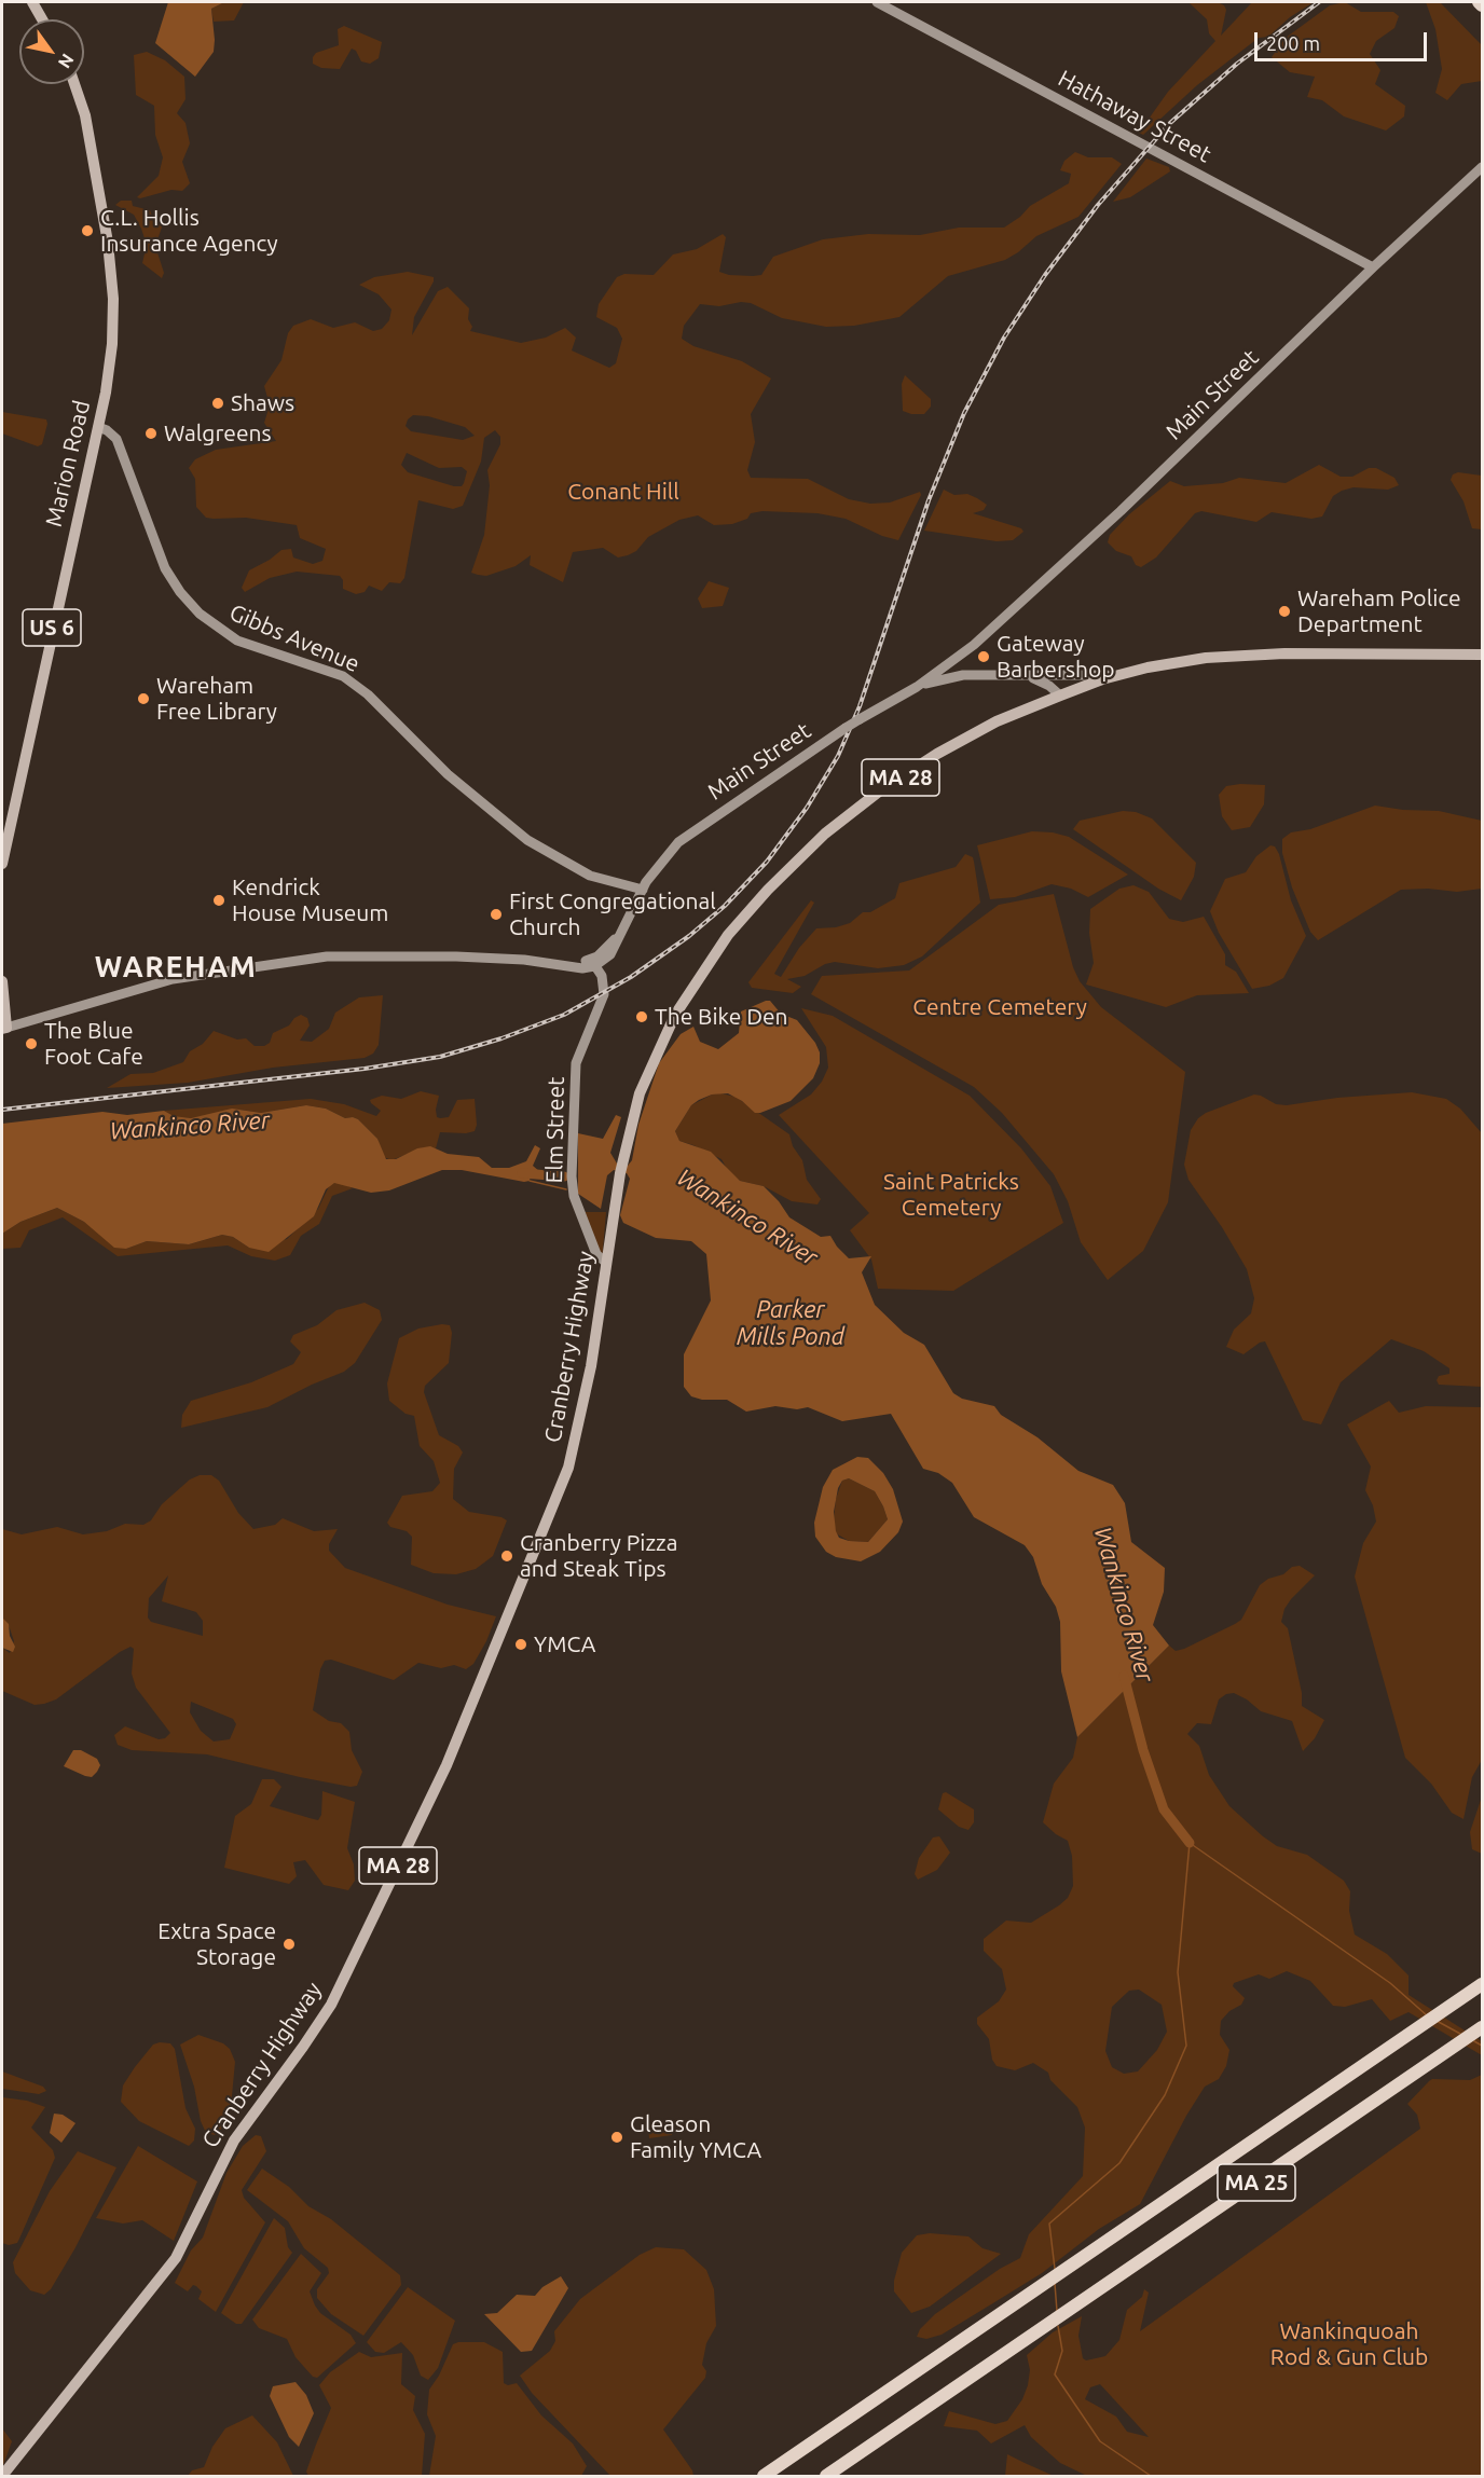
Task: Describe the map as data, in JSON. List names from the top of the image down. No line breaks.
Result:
{"streets":{"highway":["MA 25"],"main road":["Hathaway Street","Main Street","Marion Road","US 6","Gibbs Avenue","MA 28","Elm Street","Cranberry Highway"]},"crossings":[["Hathaway Street","Main Street"],["Main Street","Gibbs Avenue"],["Main Street","Elm Street"],["Marion Road","Gibbs Avenue"],["Elm Street","Cranberry Highway"]],"districts":["WAREHAM"],"water":["Wankinco River","Parker Mills Pond"],"parks":["Conant Hill","Centre Cemetery","Saint Patricks Cemetery","Wankinquoah Rod & Gun Club"],"places":["C.L. Hollis Insurance Agency","Shaws","Walgreens","Wareham Police Department","Gateway Barbershop","Wareham Free Library","Kendrick House Museum","First Congregational Church","The Bike Den","The Blue Foot Cafe","Cranberry Pizza and Steak Tips","YMCA","Extra Space Storage","Gleason Family YMCA"],"scale_bar":"200 m","north":"bottom right"}
